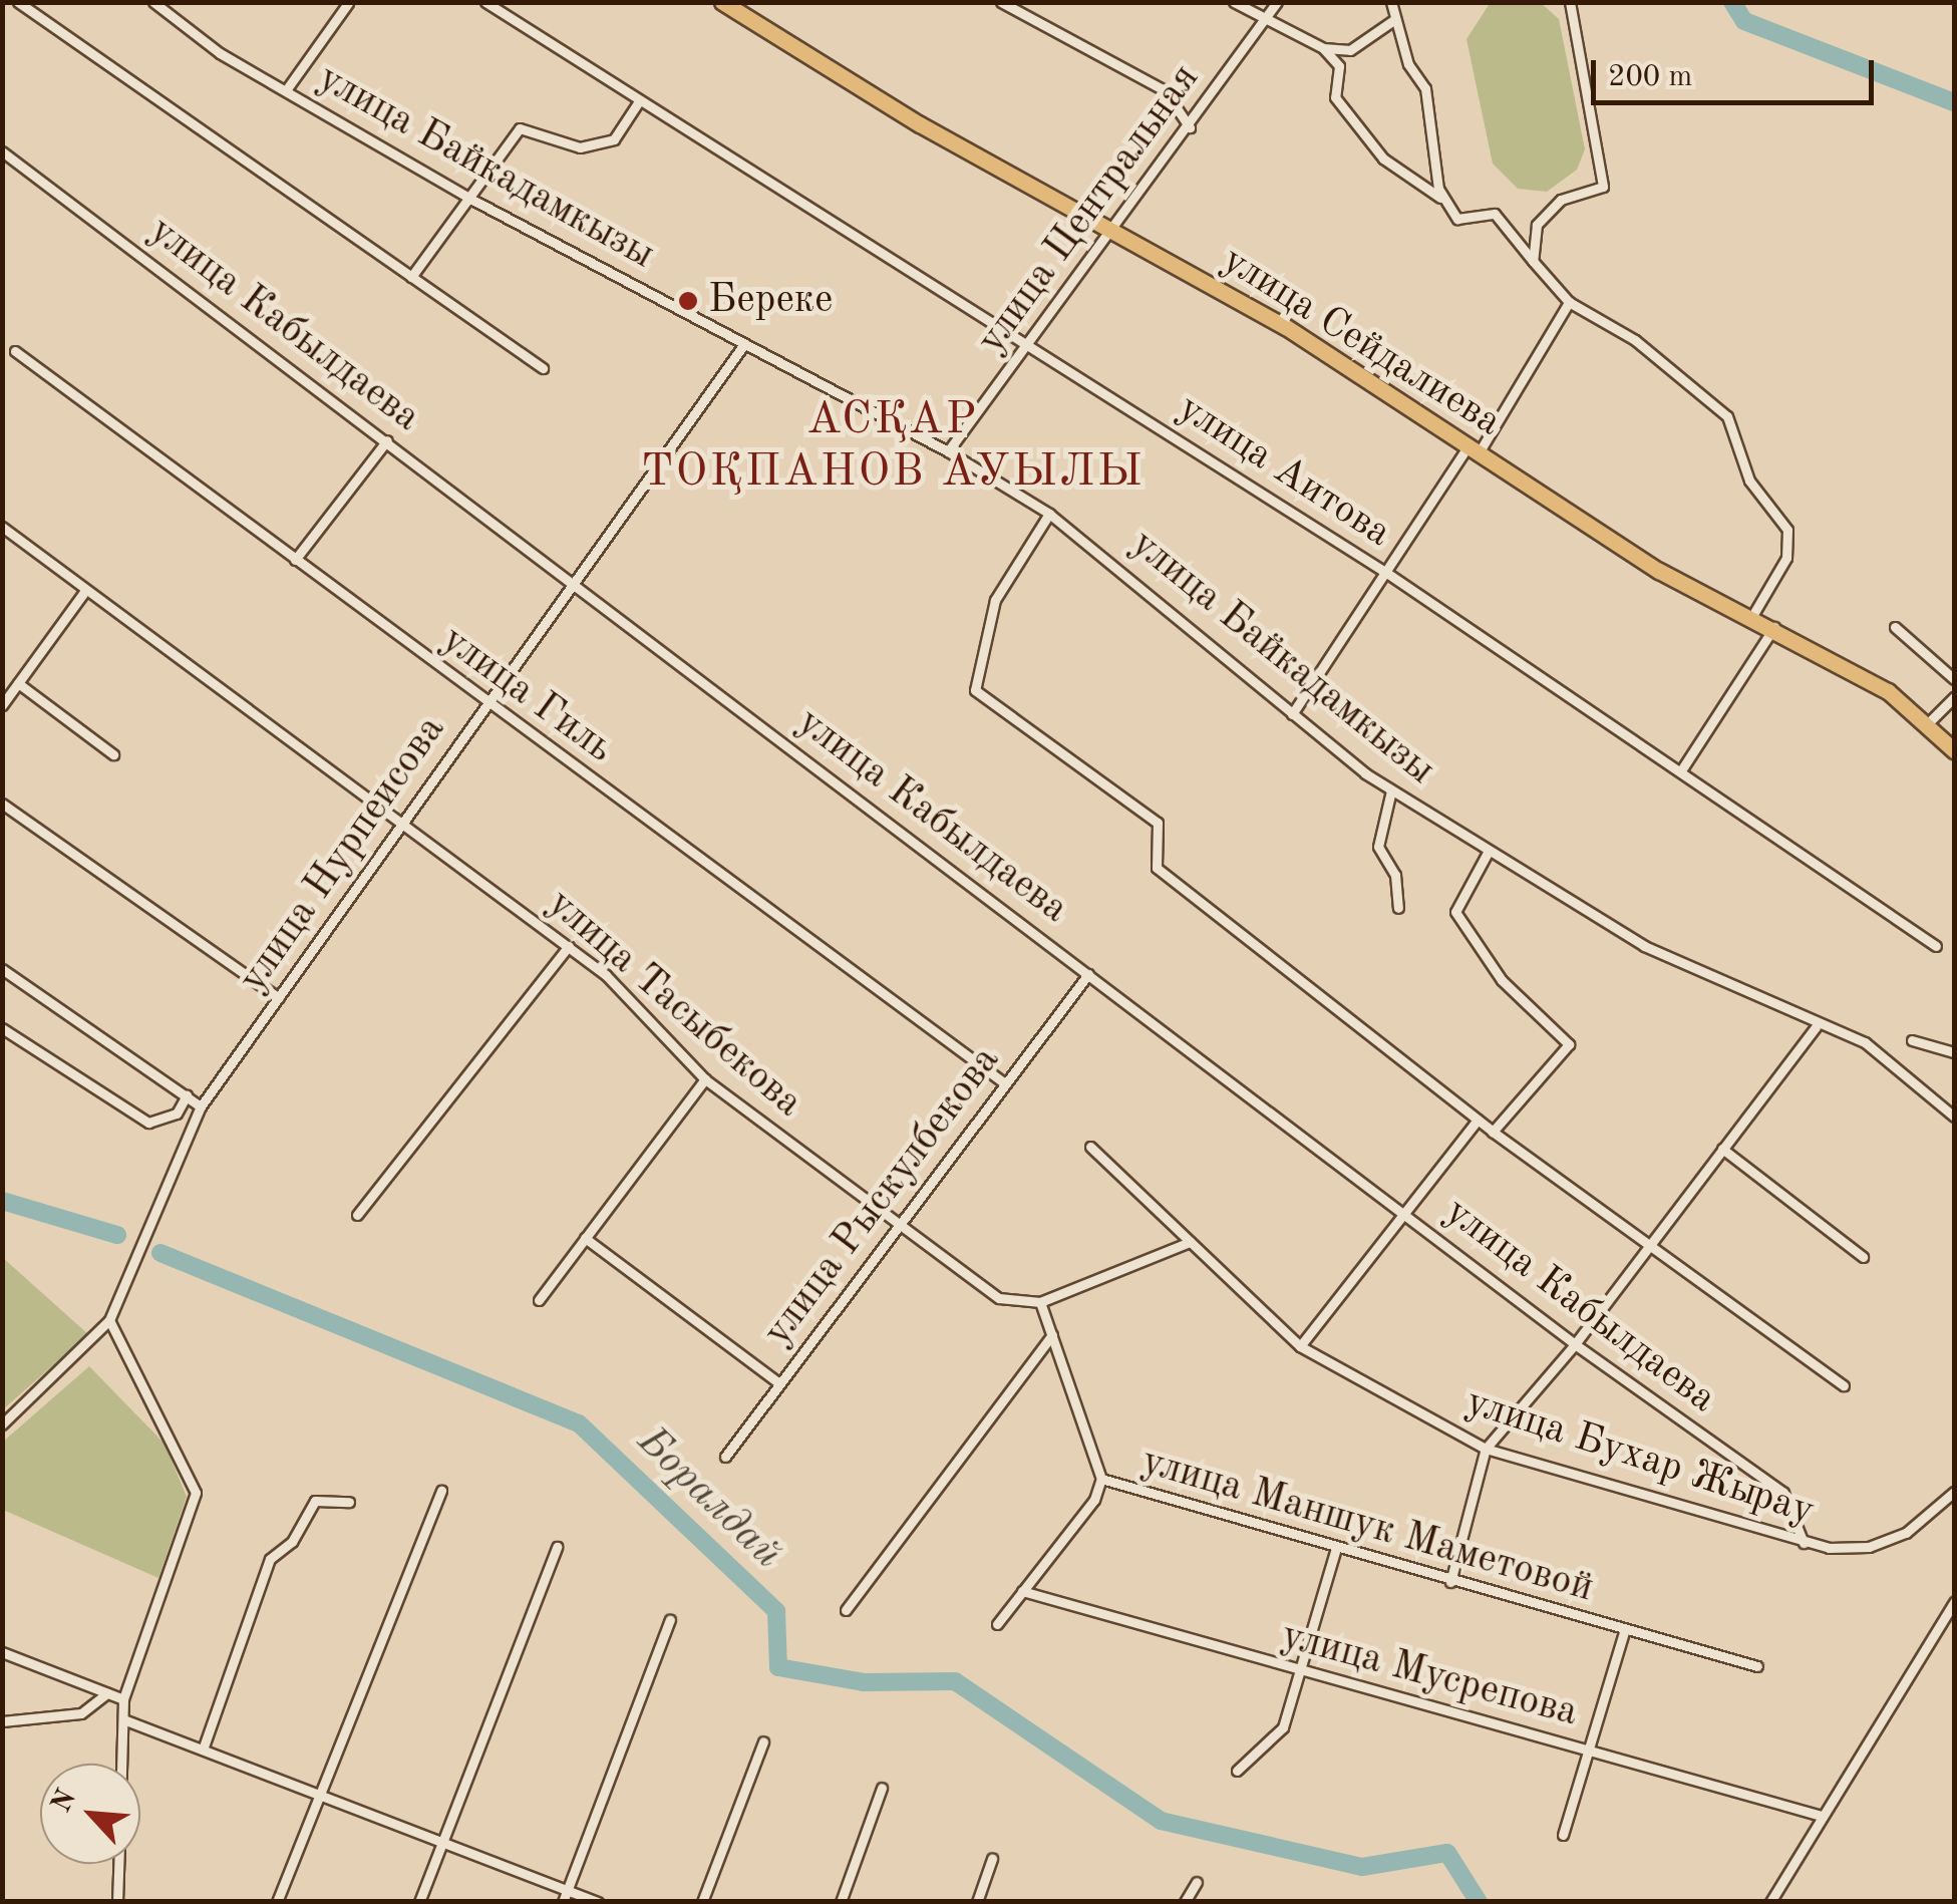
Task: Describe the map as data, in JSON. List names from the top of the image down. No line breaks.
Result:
{"streets":{"main road":["улица Сейдалиева"],"street":["улица Байкадамкызы","улица Центральная","улица Кабылдаева","улица Аитова","улица Гиль","улица Нурпеисова","улица Тасыбекова","улица Рыскулбекова","улица Бухар Жырау","улица Маншук Маметовой","улица Мусрепова"]},"crossings":[["улица Байкадамкызы","улица Центральная"],["улица Байкадамкызы","улица Нурпеисова"],["улица Центральная","улица Сейдалиева"],["улица Центральная","улица Аитова"],["улица Кабылдаева","улица Нурпеисова"],["улица Кабылдаева","улица Рыскулбекова"],["улица Кабылдаева","улица Бухар Жырау"],["улица Гиль","улица Нурпеисова"],["улица Гиль","улица Рыскулбекова"],["улица Нурпеисова","улица Тасыбекова"],["улица Тасыбекова","улица Рыскулбекова"],["улица Тасыбекова","улица Маншук Маметовой"]],"districts":["АСҚАР ТОҚПАНОВ АУЫЛЫ"],"water":["Боралдай"],"places":["Береке"],"scale_bar":"200 m","north":"top left"}
